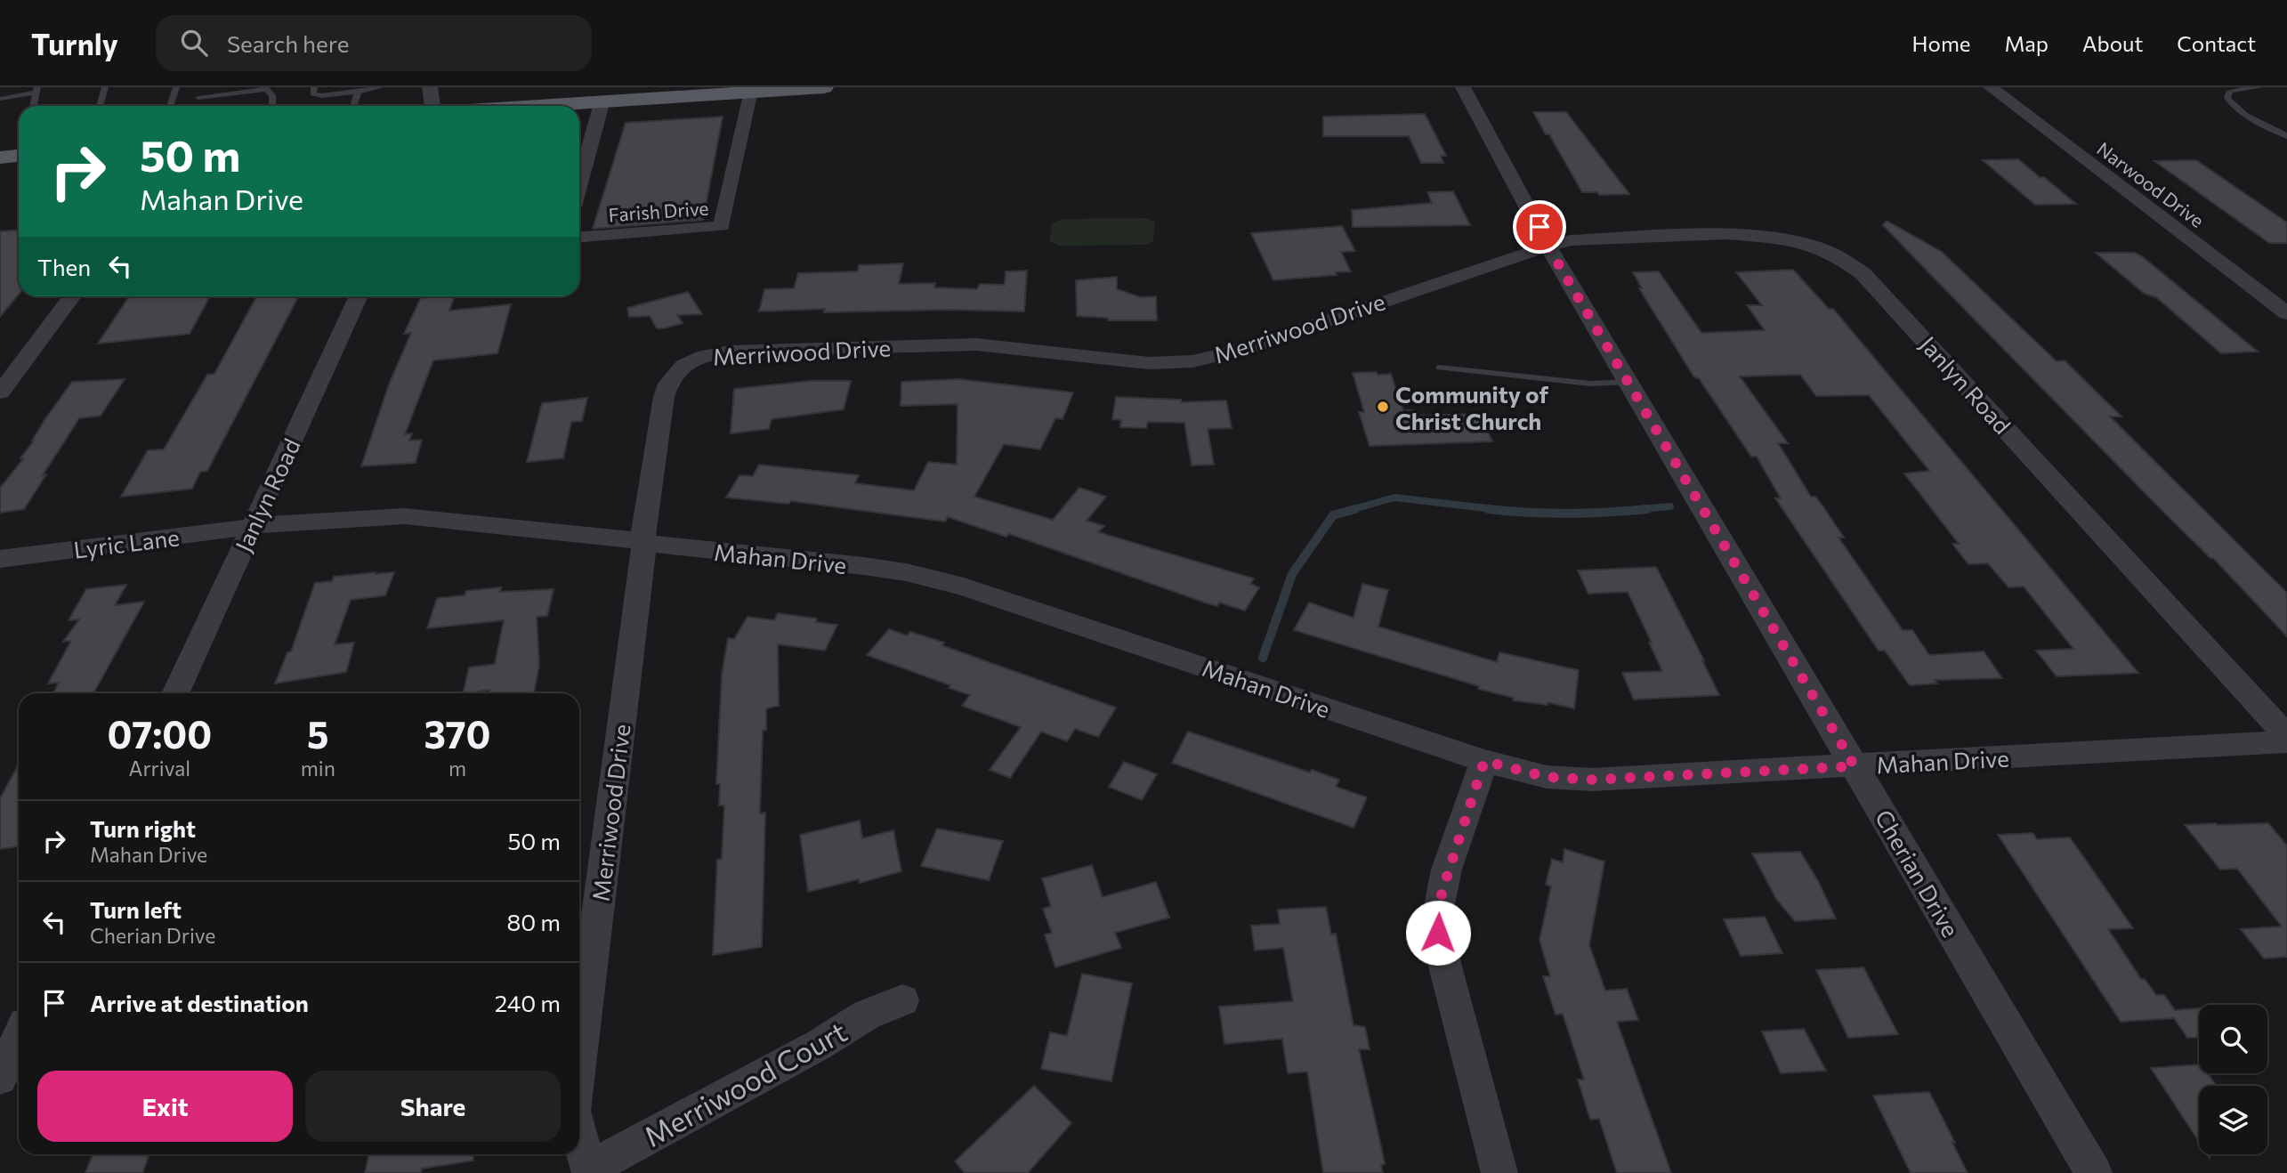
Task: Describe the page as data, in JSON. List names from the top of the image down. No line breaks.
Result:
{"streets":{"street":["Narwood Drive","Farish Drive","Merriwood Drive","Janlyn Road","Lyric Lane","Mahan Drive","Cherian Drive","Merriwood Court"]},"crossings":[["Merriwood Drive","Janlyn Road"],["Merriwood Drive","Mahan Drive"],["Merriwood Drive","Cherian Drive"],["Merriwood Drive","Merriwood Court"],["Janlyn Road","Lyric Lane"],["Janlyn Road","Mahan Drive"],["Janlyn Road","Cherian Drive"],["Lyric Lane","Mahan Drive"],["Mahan Drive","Cherian Drive"]],"places":["Community of Christ Church"],"page":{"header":"Turnly","search":"Search here","nav":["Home","Map","About","Contact"],"turn":["50 m","Mahan Drive"],"then":"Then","eta":["07:00","Arrival","5","min","370","m"],"list":[{"name":"Turn right","note":"Mahan Drive","value":"50 m"},{"name":"Turn left","note":"Cherian Drive","value":"80 m"},{"name":"Arrive at destination","value":"240 m"}],"buttons":["Exit","Share"]}}
